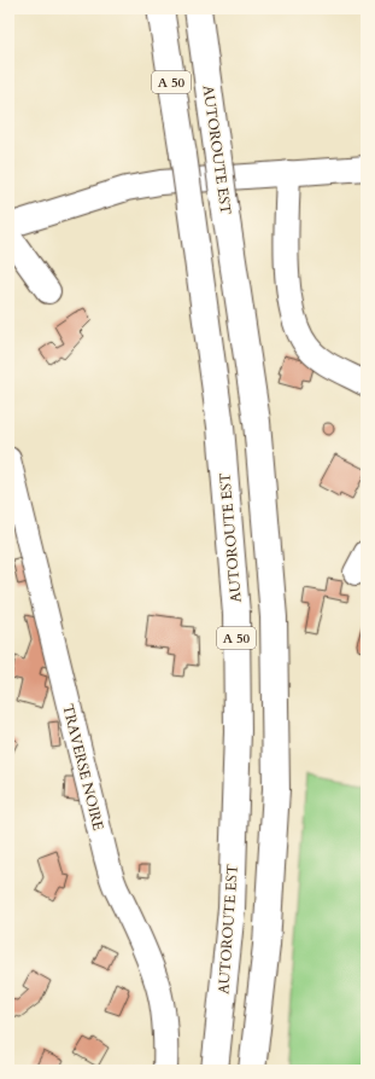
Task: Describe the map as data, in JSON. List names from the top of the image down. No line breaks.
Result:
{"streets":{"highway":["A 50","AUTOROUTE EST"],"street":["TRAVERSE NOIRE"]}}
